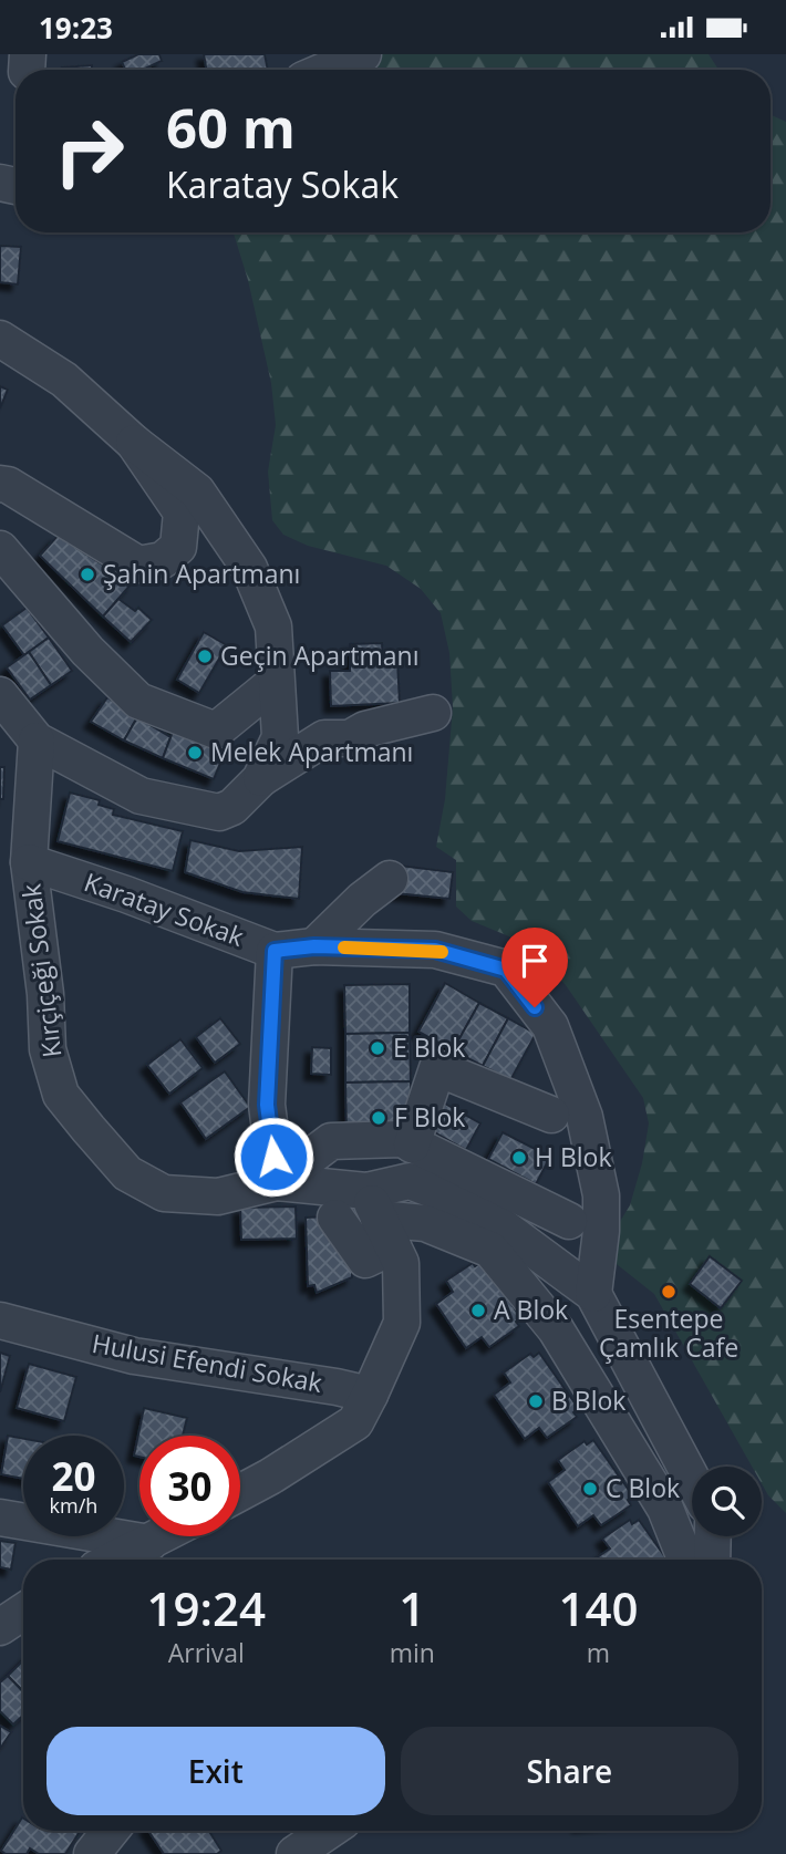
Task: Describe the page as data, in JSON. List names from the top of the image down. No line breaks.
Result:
{"streets":{"street":["Karatay Sokak","Kırçiçeği Sokak","Hulusi Efendi Sokak"]},"crossings":[["Karatay Sokak","Kırçiçeği Sokak"]],"places":["Şahin Apartmanı","Geçin Apartmanı","Melek Apartmanı","E Blok","F Blok","H Blok","Esentepe Çamlık Cafe","A Blok","B Blok","C Blok"],"page":{"status":"19:23","turn":["60 m","Karatay Sokak"],"speed":"20 km/h","limit":"30","eta":["19:24","Arrival","1","min","140","m"],"buttons":["Exit","Share"]}}
